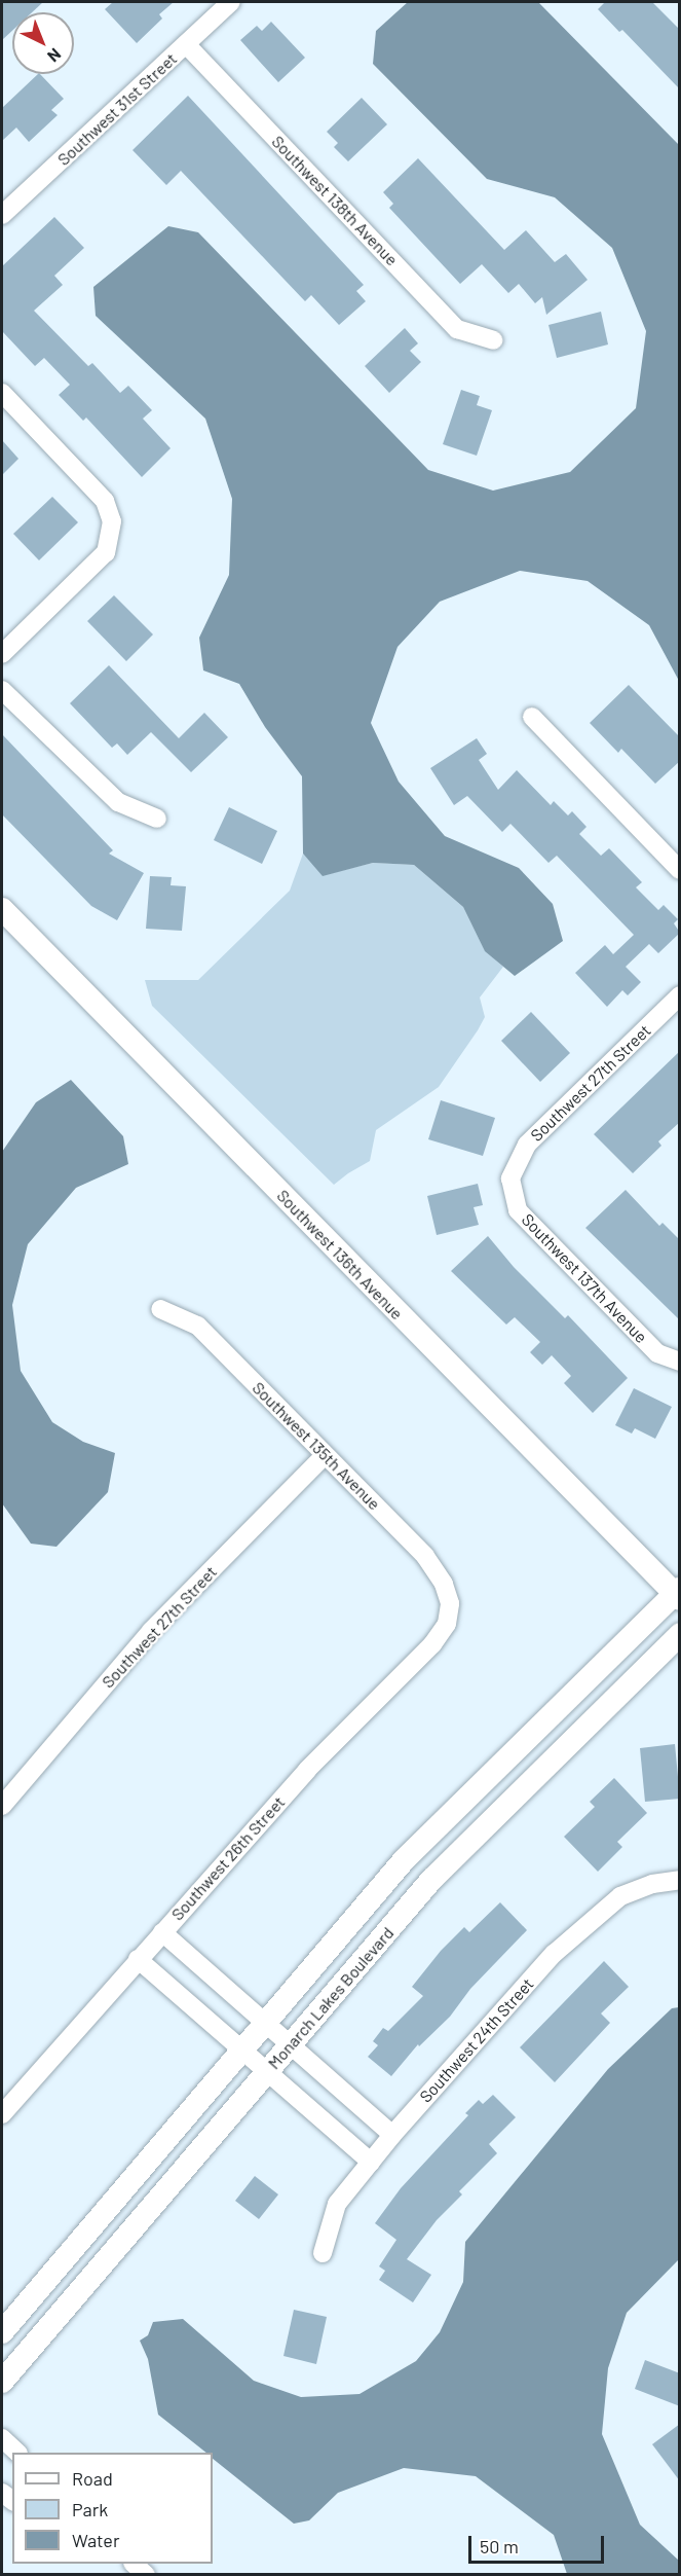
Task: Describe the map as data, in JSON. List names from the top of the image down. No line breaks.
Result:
{"streets":{"street":["Southwest 31st Street","Southwest 138th Avenue","Southwest 27th Street","Southwest 136th Avenue","Southwest 137th Avenue","Southwest 135th Avenue","Southwest 26th Street","Monarch Lakes Boulevard","Southwest 24th Street"]},"crossings":[["Southwest 31st Street","Southwest 138th Avenue"],["Southwest 27th Street","Southwest 137th Avenue"],["Southwest 27th Street","Southwest 135th Avenue"],["Southwest 136th Avenue","Monarch Lakes Boulevard"],["Southwest 135th Avenue","Southwest 26th Street"]],"legend":["Road","Park","Water"],"scale_bar":"50 m","north":"bottom right"}
